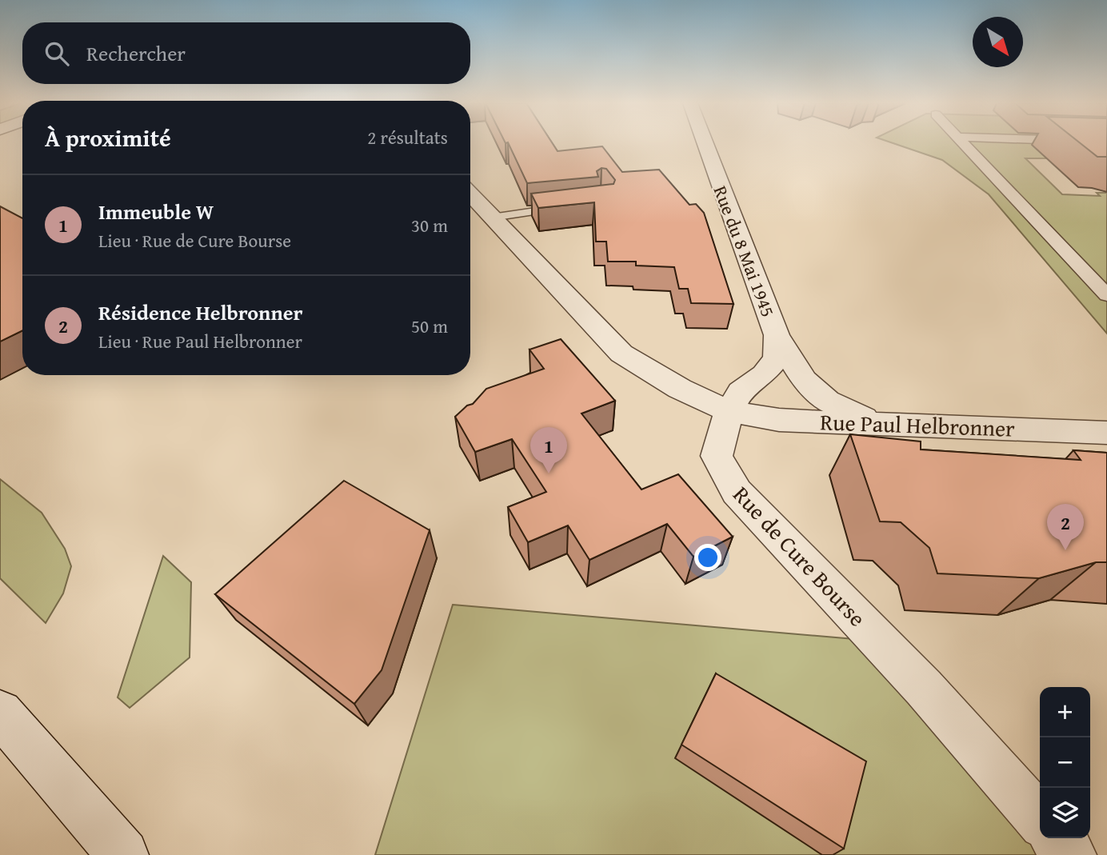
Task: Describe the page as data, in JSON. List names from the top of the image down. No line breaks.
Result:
{"streets":{"street":["Rue du 8 Mai 1945","Rue Paul Helbronner","Rue de Cure Bourse"]},"crossings":[["Rue du 8 Mai 1945","Rue Paul Helbronner"],["Rue du 8 Mai 1945","Rue de Cure Bourse"],["Rue Paul Helbronner","Rue de Cure Bourse"]],"north":"bottom right","page":{"search":"Rechercher","heading":["À proximité","2 résultats"],"list":[{"mark":"1","name":"Immeuble W","note":"Lieu · Rue de Cure Bourse","value":"30 m"},{"mark":"2","name":"Résidence Helbronner","note":"Lieu · Rue Paul Helbronner","value":"50 m"}],"pins":["1","2"],"map_buttons":["+","−"]}}
